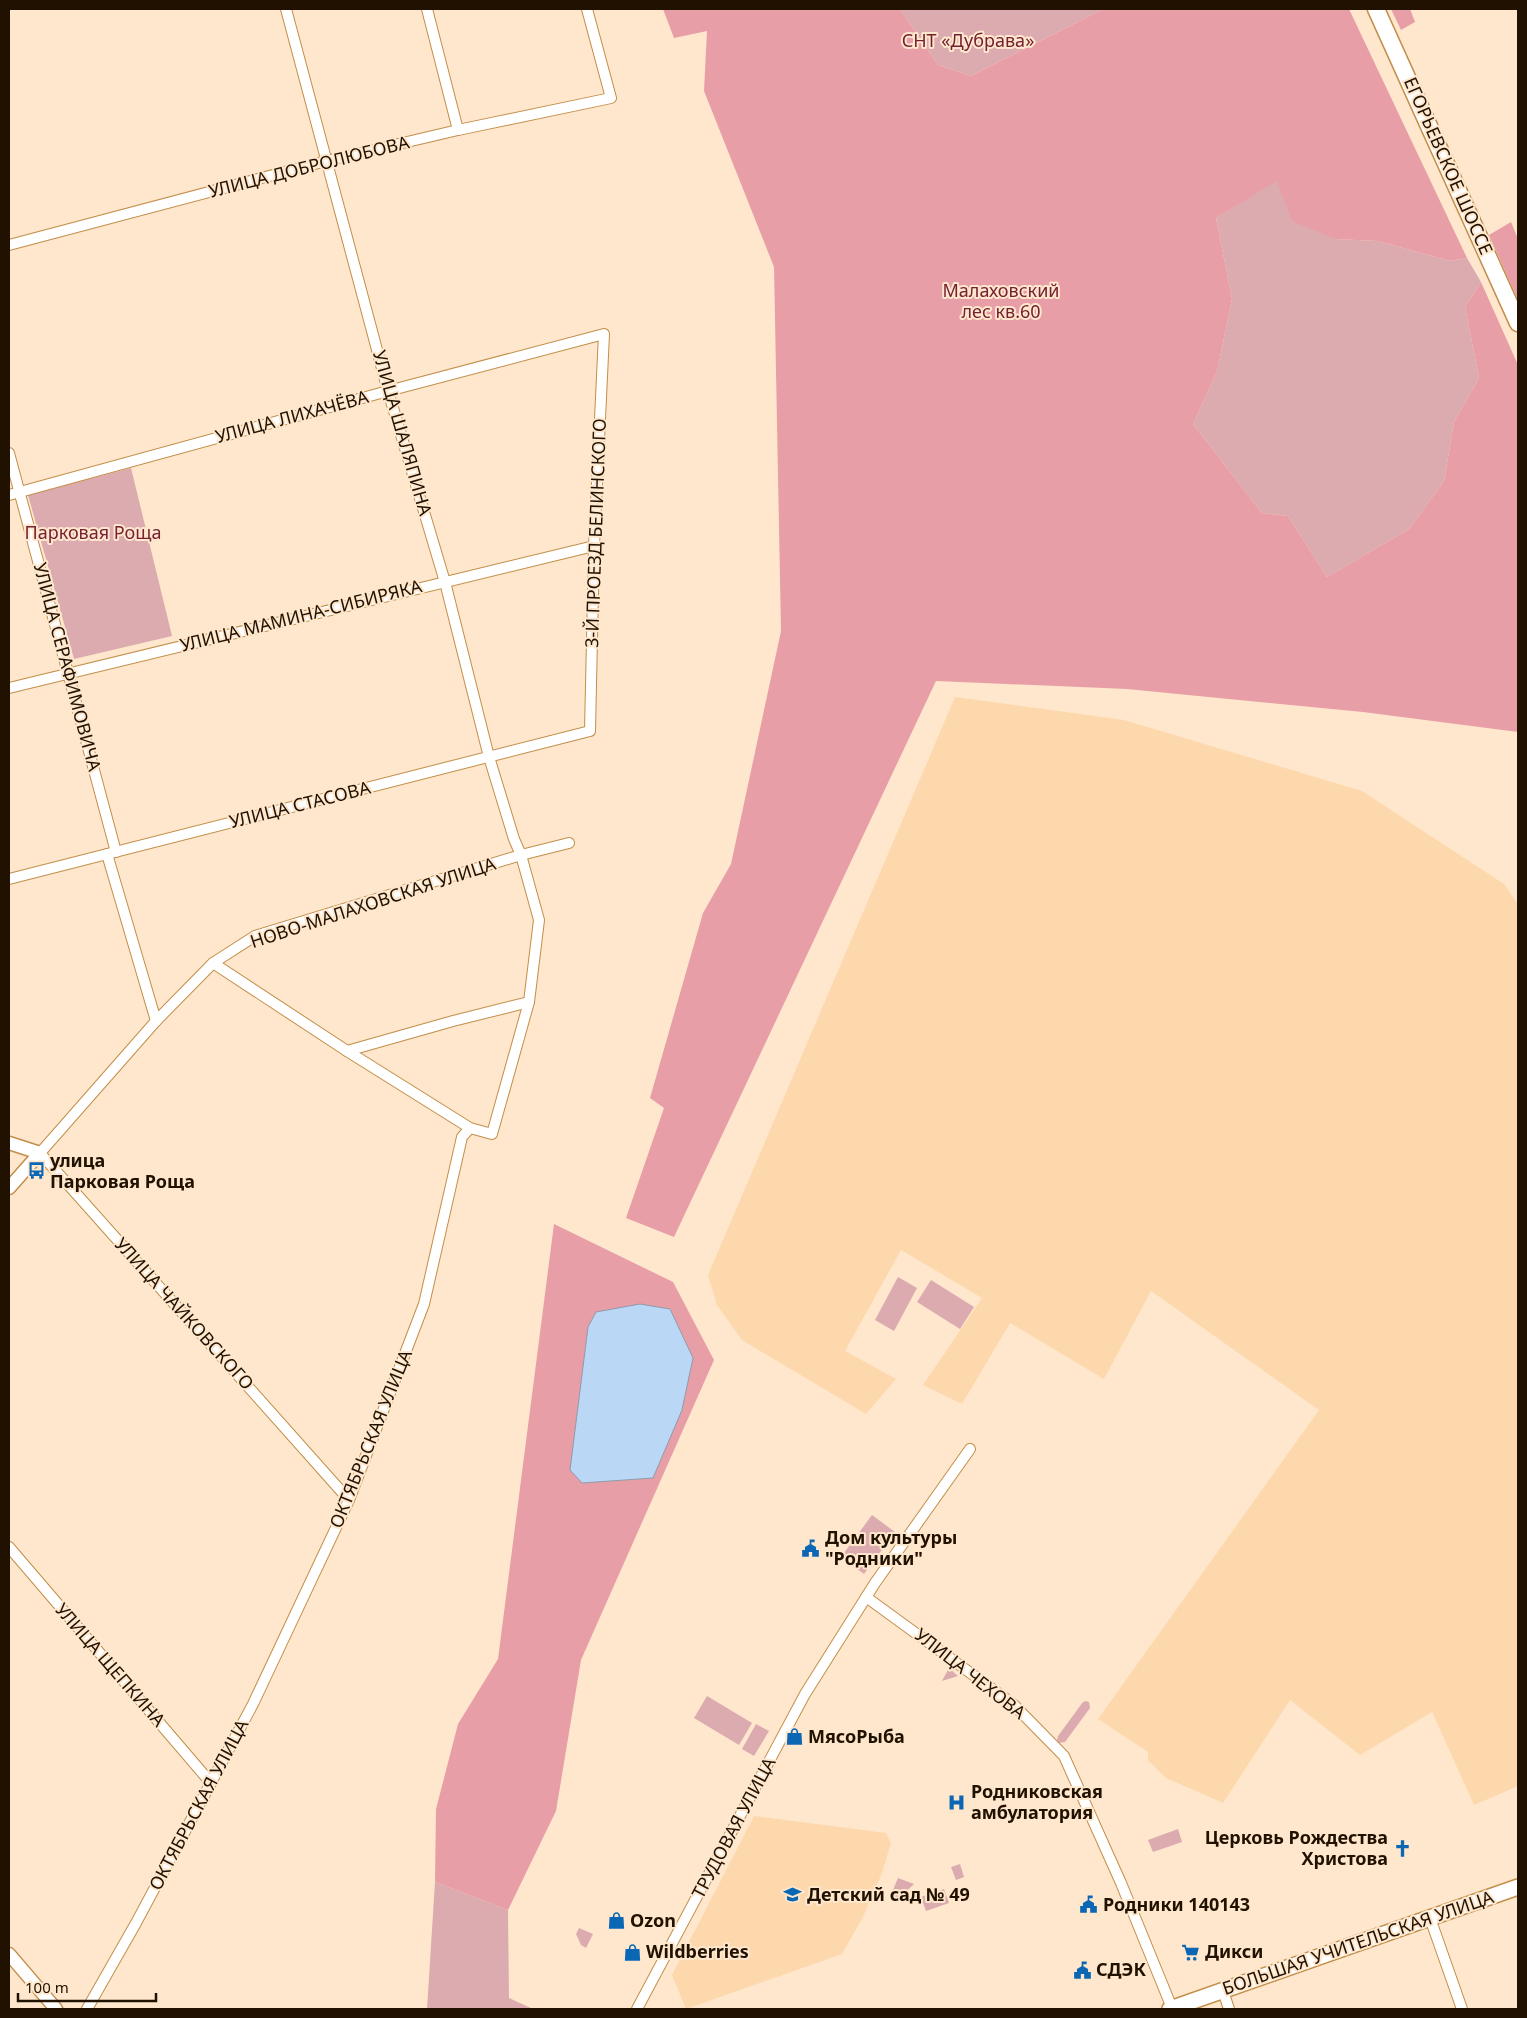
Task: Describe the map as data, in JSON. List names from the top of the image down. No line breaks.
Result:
{"streets":{"main road":["ЕГОРЬЕВСКОЕ ШОССЕ","БОЛЬШАЯ УЧИТЕЛЬСКАЯ УЛИЦА"],"street":["УЛИЦА ДОБРОЛЮБОВА","УЛИЦА ЛИХАЧЁВА","УЛИЦА ШАЛЯПИНА","3-Й ПРОЕЗД БЕЛИНСКОГО","УЛИЦА МАМИНА-СИБИРЯКА","УЛИЦА СЕРАФИМОВИЧА","УЛИЦА СТАСОВА","НОВО-МАЛАХОВСКАЯ УЛИЦА","УЛИЦА ЧАЙКОВСКОГО","ОКТЯБРЬСКАЯ УЛИЦА","УЛИЦА ЩЕПКИНА","УЛИЦА ЧЕХОВА","ТРУДОВАЯ УЛИЦА"]},"crossings":[["УЛИЦА ДОБРОЛЮБОВА","УЛИЦА ШАЛЯПИНА"],["УЛИЦА ЛИХАЧЁВА","УЛИЦА ШАЛЯПИНА"],["УЛИЦА ЛИХАЧЁВА","3-Й ПРОЕЗД БЕЛИНСКОГО"],["УЛИЦА ЛИХАЧЁВА","УЛИЦА СЕРАФИМОВИЧА"],["УЛИЦА ШАЛЯПИНА","УЛИЦА МАМИНА-СИБИРЯКА"],["УЛИЦА ШАЛЯПИНА","УЛИЦА СТАСОВА"],["УЛИЦА ШАЛЯПИНА","НОВО-МАЛАХОВСКАЯ УЛИЦА"],["3-Й ПРОЕЗД БЕЛИНСКОГО","УЛИЦА МАМИНА-СИБИРЯКА"],["3-Й ПРОЕЗД БЕЛИНСКОГО","УЛИЦА СТАСОВА"],["УЛИЦА МАМИНА-СИБИРЯКА","УЛИЦА СЕРАФИМОВИЧА"],["УЛИЦА СЕРАФИМОВИЧА","УЛИЦА СТАСОВА"],["УЛИЦА СЕРАФИМОВИЧА","НОВО-МАЛАХОВСКАЯ УЛИЦА"],["НОВО-МАЛАХОВСКАЯ УЛИЦА","УЛИЦА ЧАЙКОВСКОГО"],["УЛИЦА ЧАЙКОВСКОГО","ОКТЯБРЬСКАЯ УЛИЦА"],["ОКТЯБРЬСКАЯ УЛИЦА","УЛИЦА ЩЕПКИНА"],["УЛИЦА ЧЕХОВА","ТРУДОВАЯ УЛИЦА"],["УЛИЦА ЧЕХОВА","БОЛЬШАЯ УЧИТЕЛЬСКАЯ УЛИЦА"]],"parks":["СНТ «Дубрава»","Малаховский лес кв.60","Парковая Роща"],"places":{"bus stop":["улица Парковая Роща"],"public building":["Дом культуры \"Родники\"","Родники 140143","СДЭК"],"shop":["МясоРыба","Ozon","Wildberries"],"hospital":["Родниковская амбулатория"],"church":["Церковь Рождества Христова"],"school or university":["Детский сад № 49"],"supermarket":["Дикси"]},"scale_bar":"100 m"}
